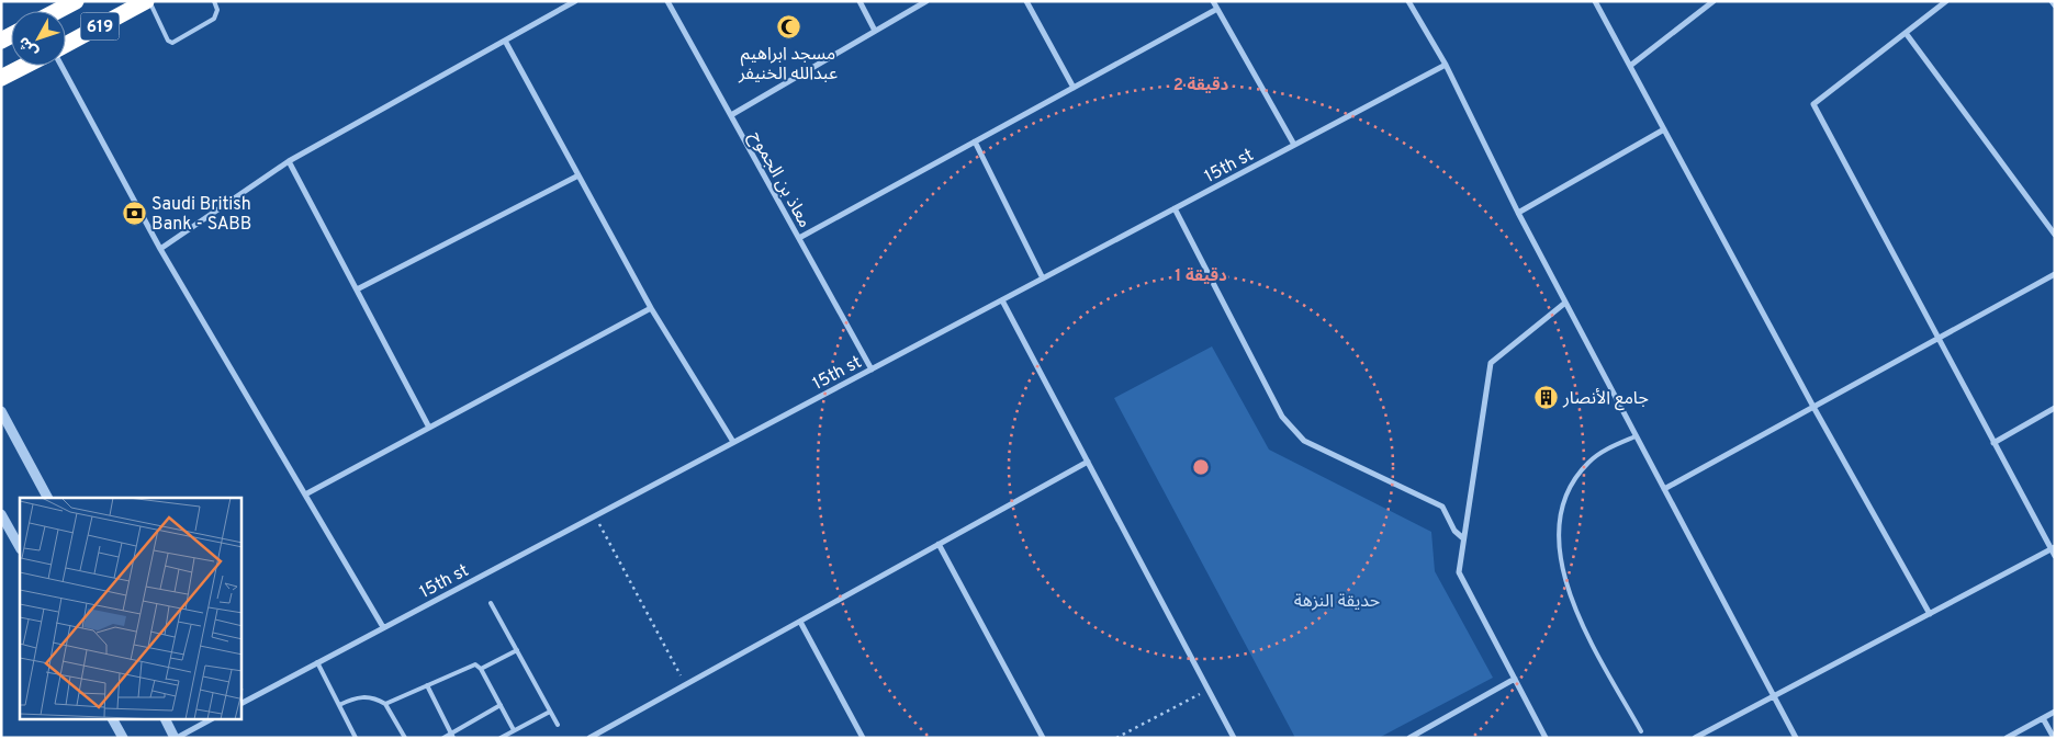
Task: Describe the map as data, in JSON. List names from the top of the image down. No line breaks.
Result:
{"streets":{"highway":["619"],"street":["15th st","معاذ بن الجموح"]},"crossings":[["15th st","معاذ بن الجموح"]],"parks":["حديقة النزهة"],"places":{"mosque":["مسجد ابراهيم عبدالله الخنيفر"],"bank":["Saudi British Bank - SABB"],"building":["جامع الأنصار"]},"north":"bottom left","rings":["2 دقيقة","1 دقيقة"]}
